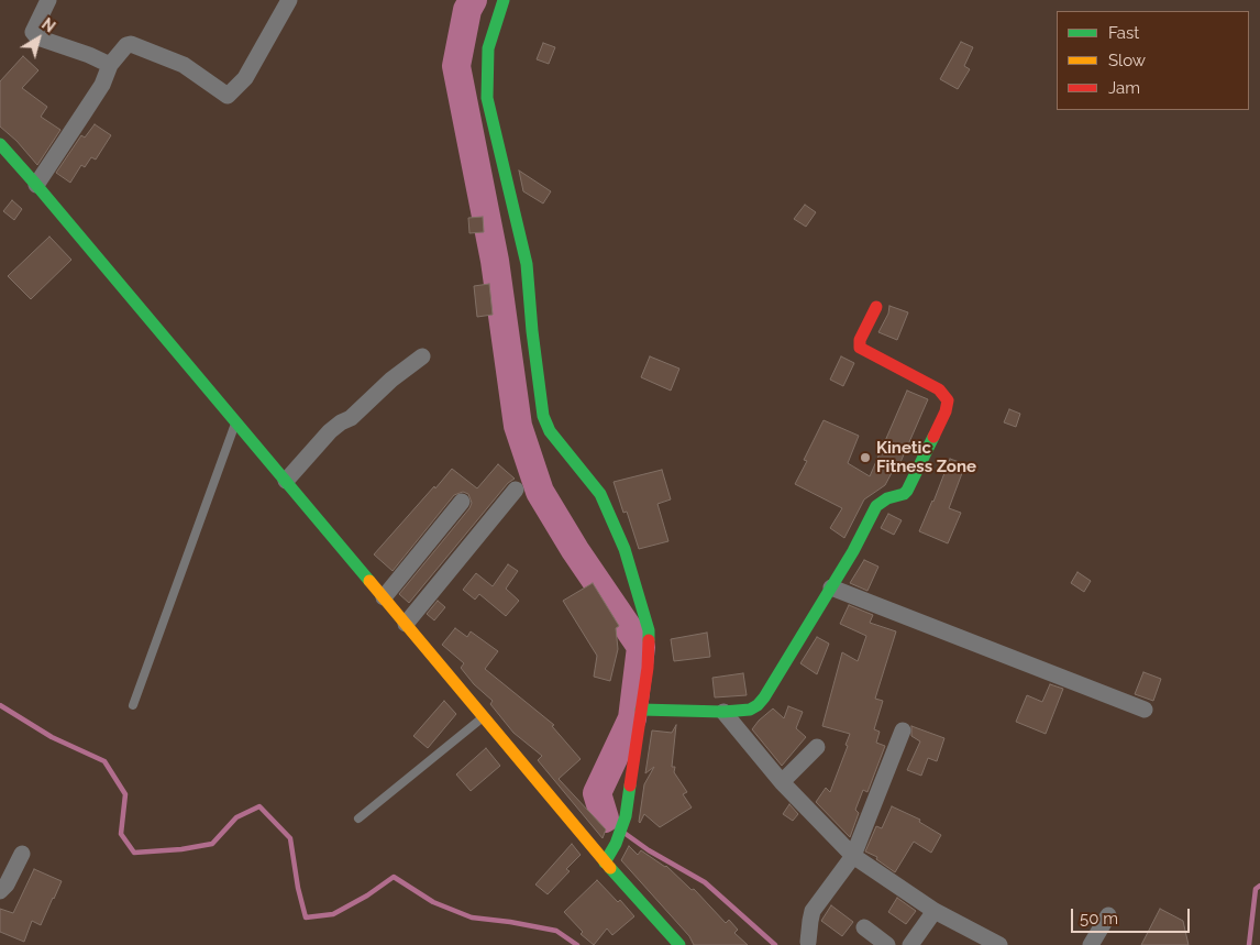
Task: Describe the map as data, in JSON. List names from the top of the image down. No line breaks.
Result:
{"places":["Kinetic Fitness Zone"],"legend":["Fast","Slow","Jam"],"scale_bar":"50 m","north":"top right"}
